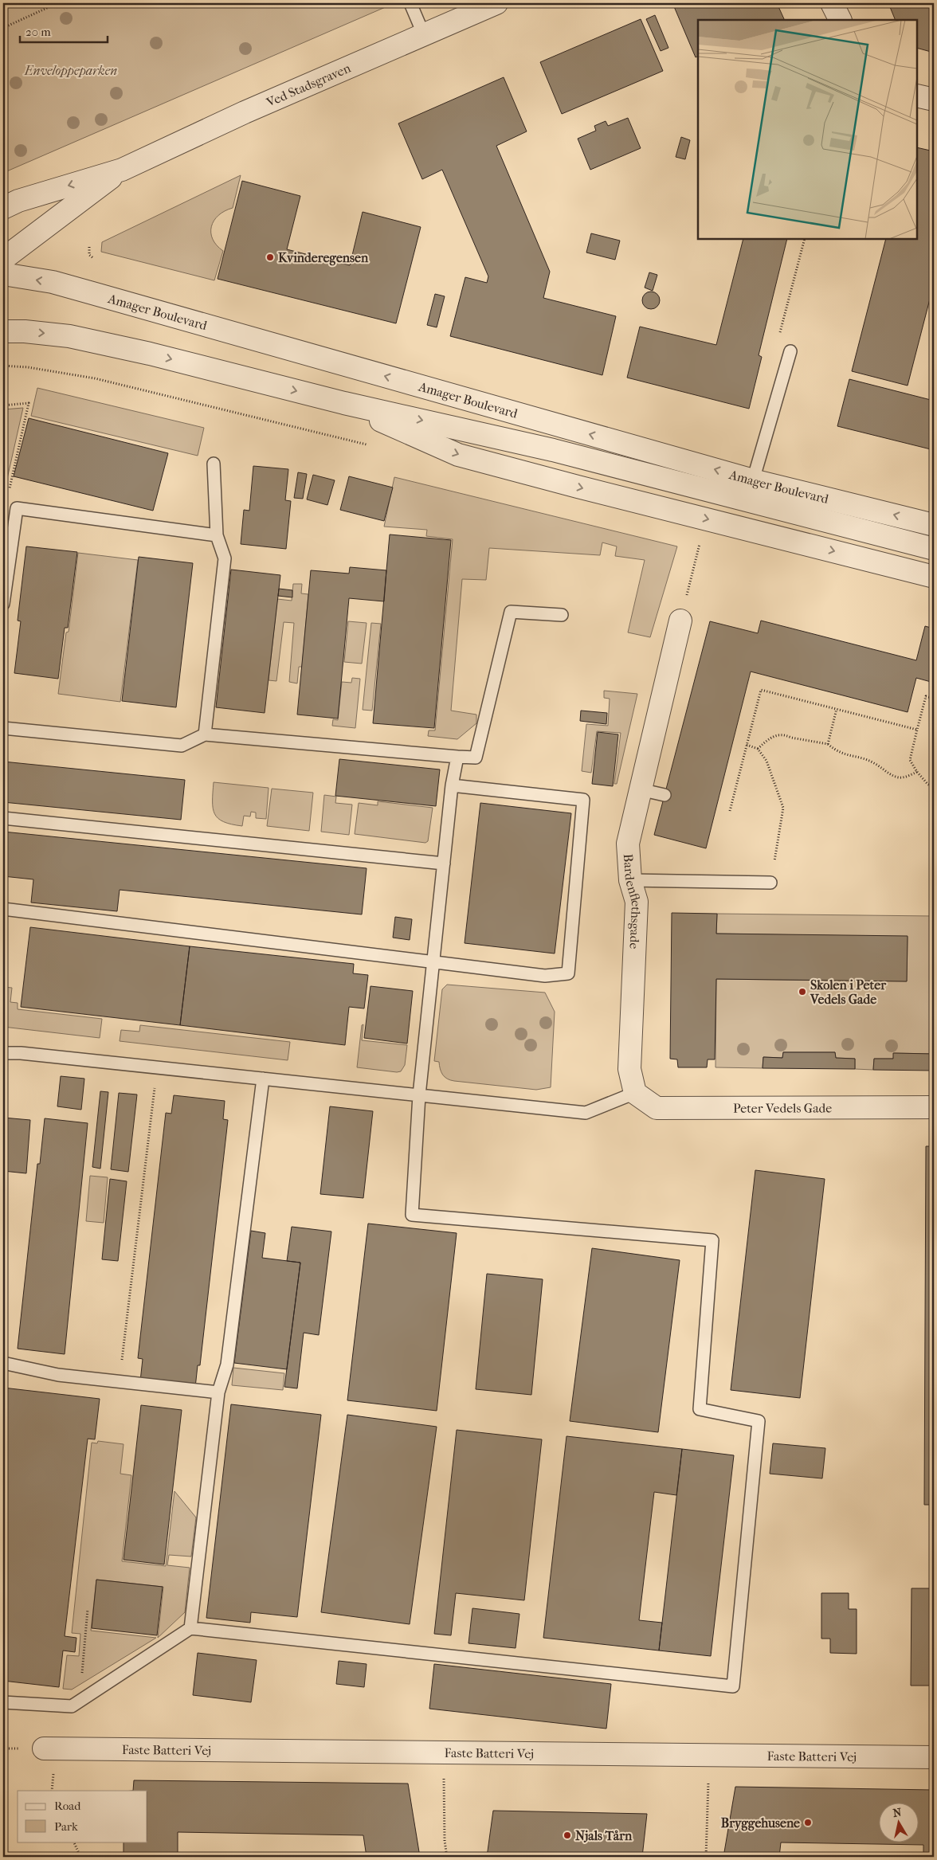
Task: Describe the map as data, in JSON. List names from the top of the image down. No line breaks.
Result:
{"streets":{"street":["Ved Stadsgraven","Amager Boulevard","Bardenflethsgade","Peter Vedels Gade","Faste Batteri Vej"]},"crossings":[["Bardenflethsgade","Peter Vedels Gade"]],"parks":["Enveloppeparken"],"places":["Kvinderegensen","Skolen i Peter Vedels Gade","Bryggehusene","Njals Tårn"],"legend":["Road","Park"],"scale_bar":"20 m","north":"top"}
